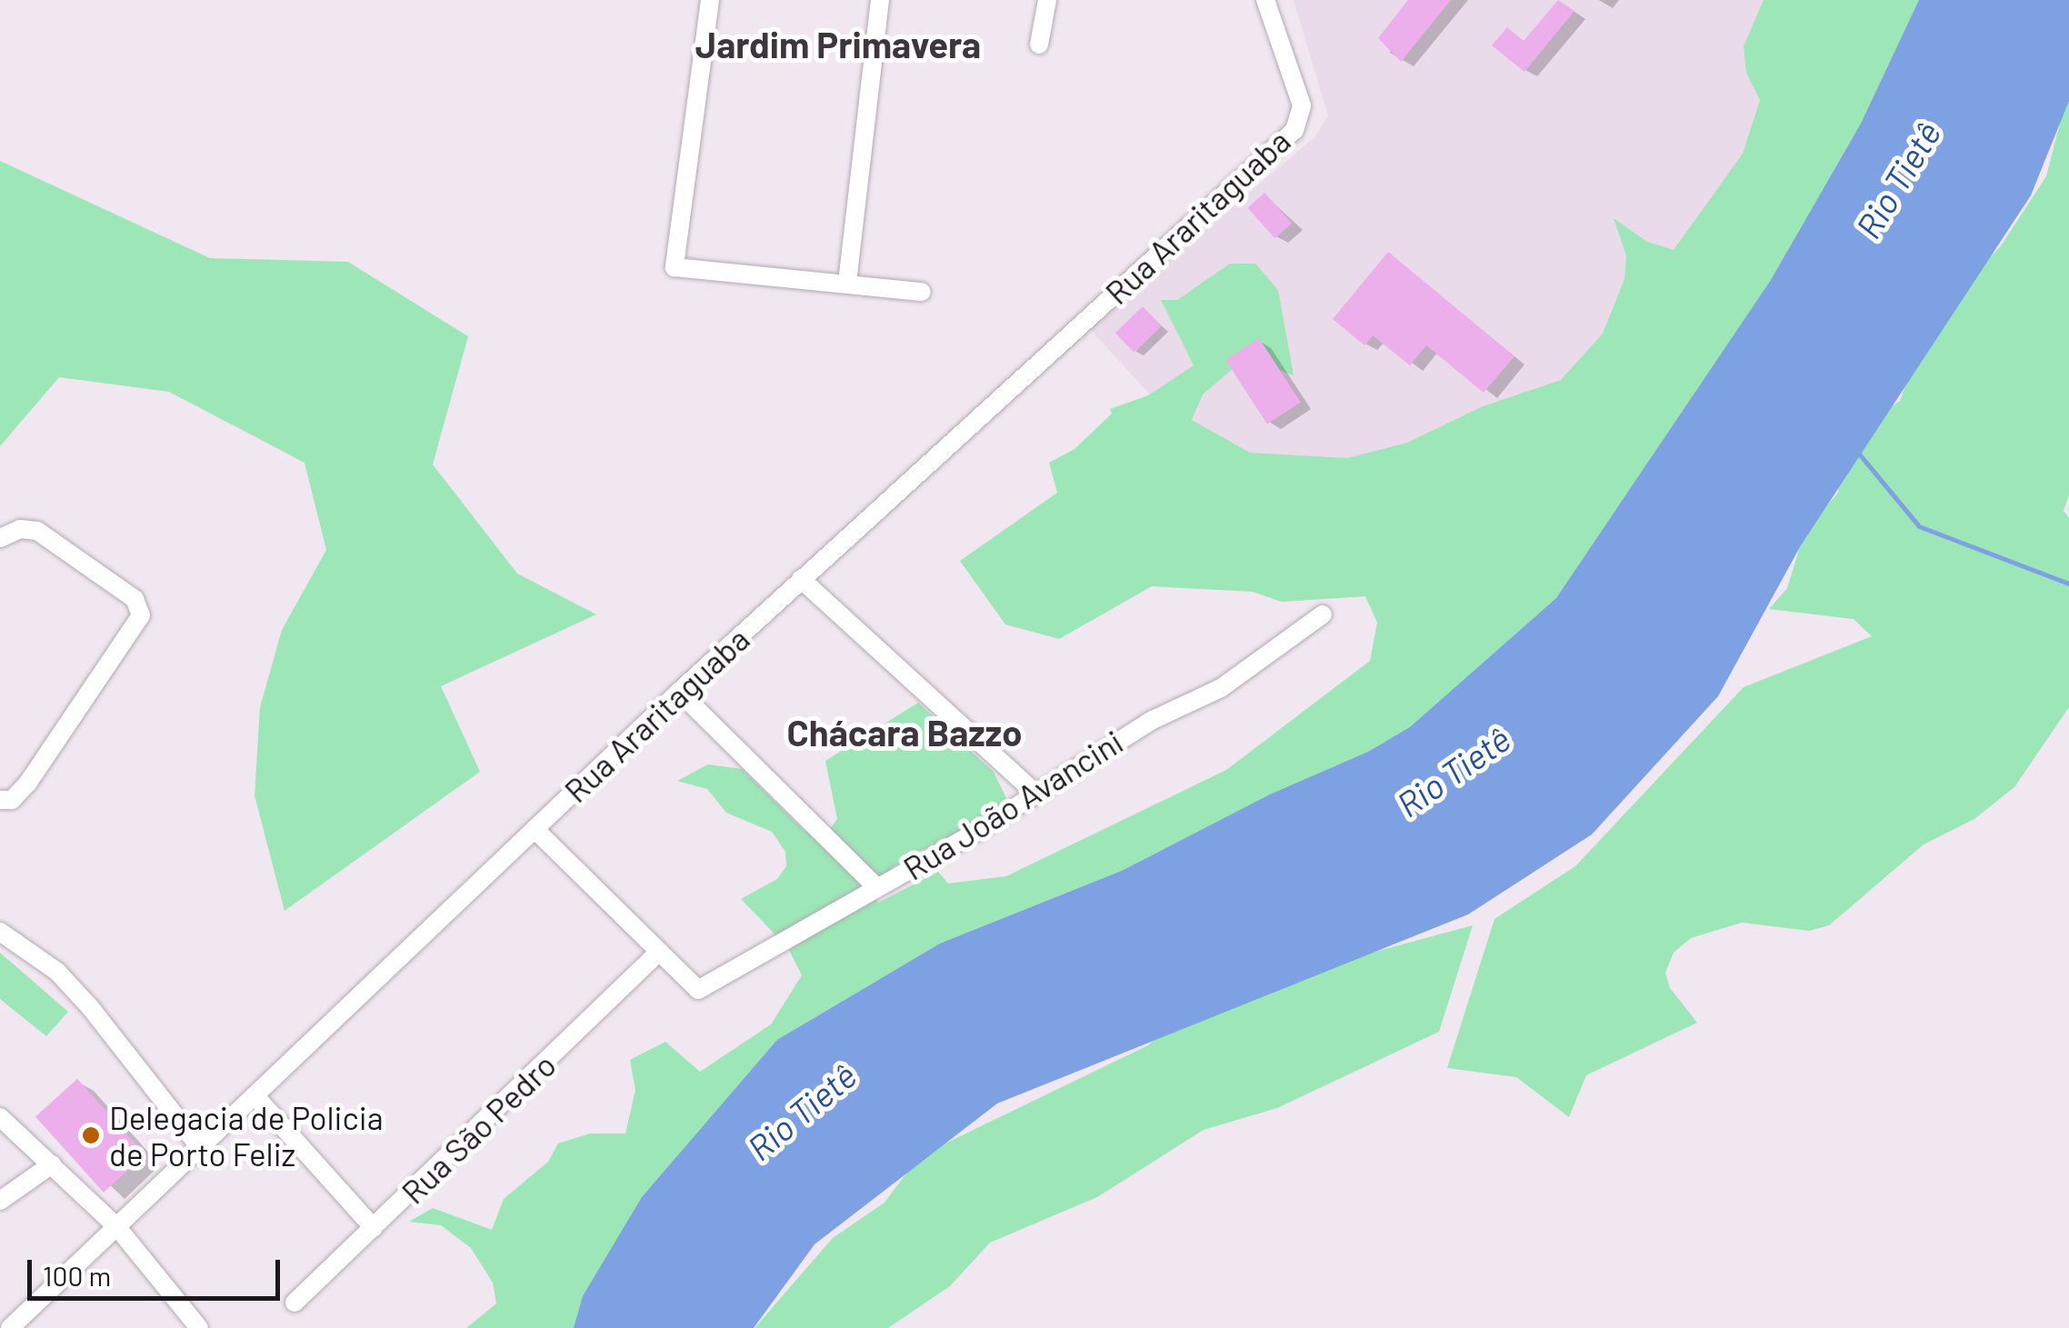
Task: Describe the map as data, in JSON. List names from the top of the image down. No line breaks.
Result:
{"streets":{"street":["Rua Araritaguaba","Rua João Avancini","Rua São Pedro"]},"crossings":[["Rua João Avancini","Rua São Pedro"]],"districts":["Jardim Primavera","Chácara Bazzo"],"water":["Rio Tietê"],"places":["Delegacia de Policia de Porto Feliz"],"scale_bar":"100 m"}
